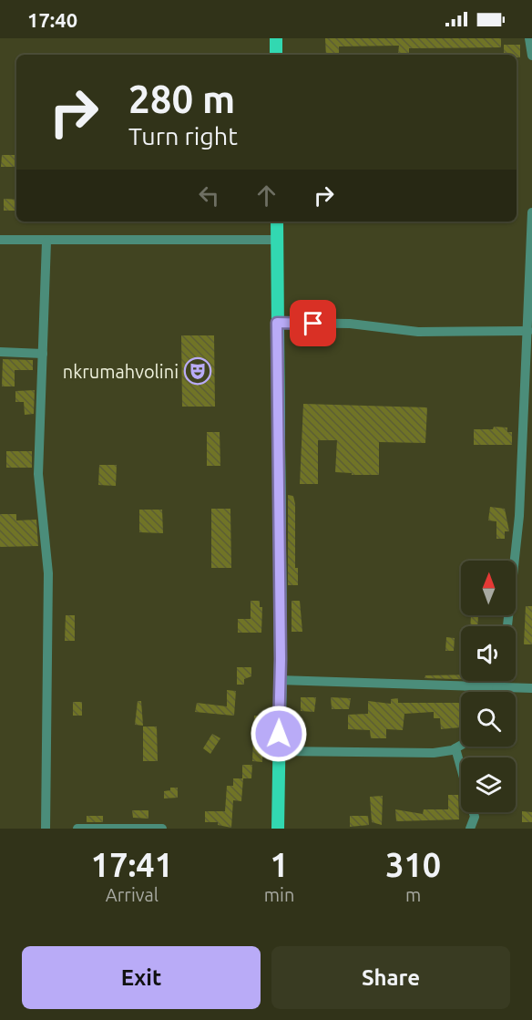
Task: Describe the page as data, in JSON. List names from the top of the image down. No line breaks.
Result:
{"places":{"theatre":["nkrumahvolini"]},"north":"top","page":{"status":"17:40","turn":["280 m","Turn right"],"eta":["17:41","Arrival","1","min","310","m"],"buttons":["Exit","Share"]}}
